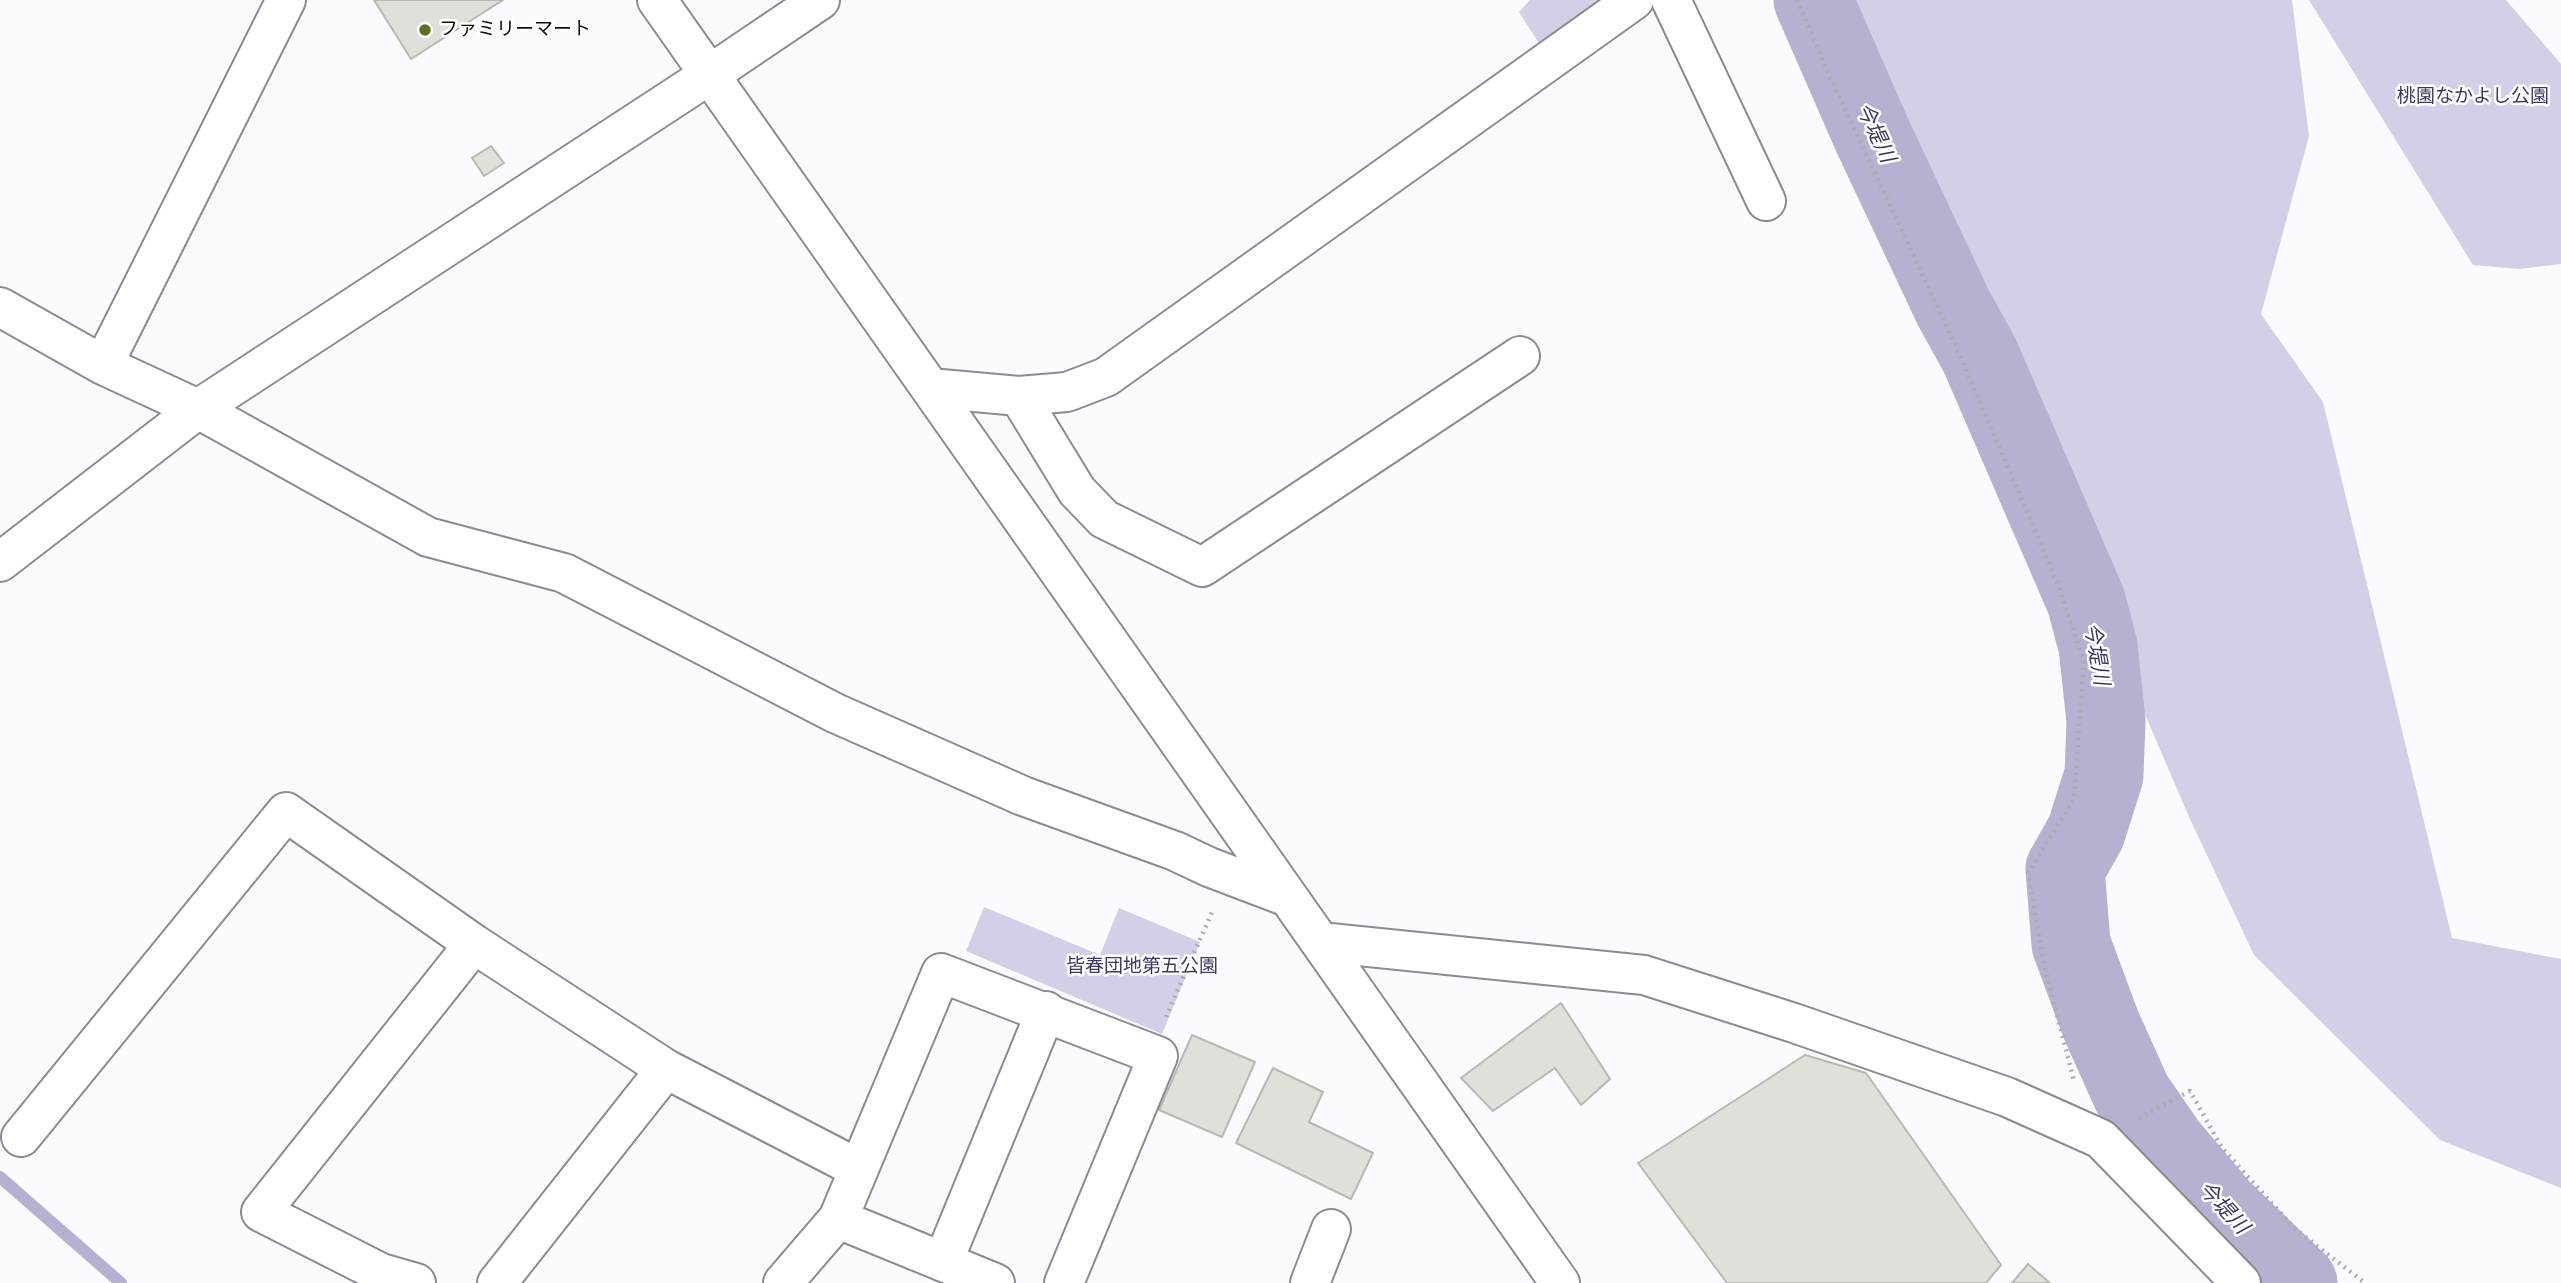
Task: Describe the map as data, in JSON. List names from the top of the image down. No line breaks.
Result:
{"water":["今堤川"],"parks":["桃園なかよし公園","皆春団地第五公園"],"places":["ファミリーマート"]}
